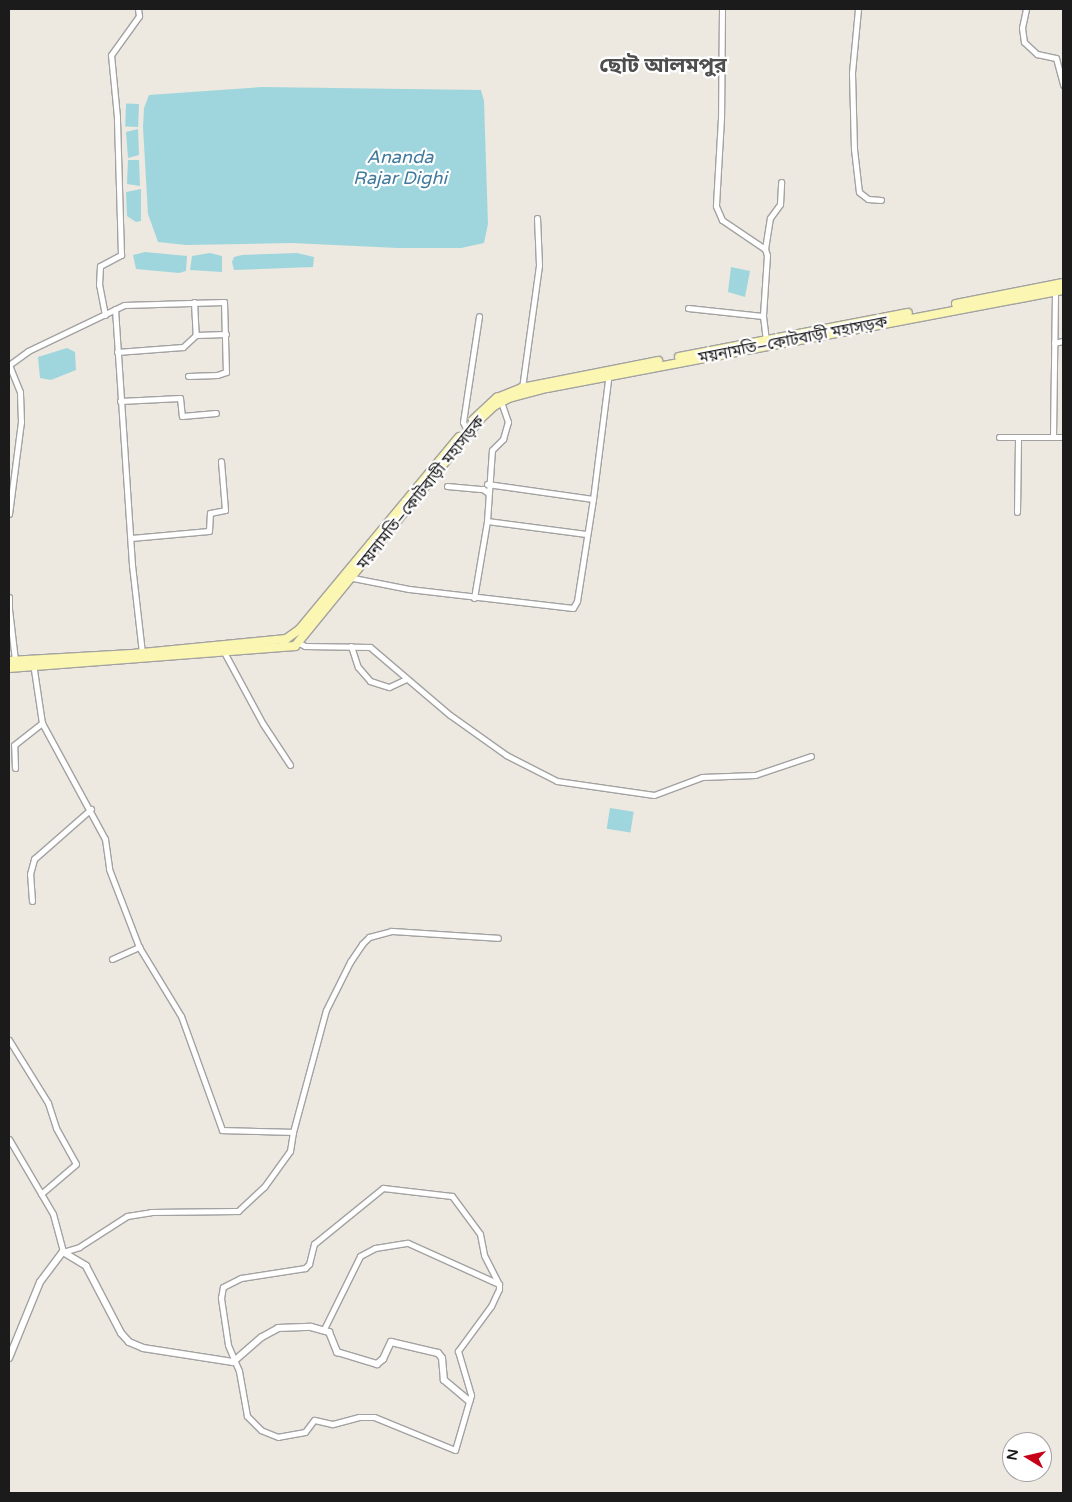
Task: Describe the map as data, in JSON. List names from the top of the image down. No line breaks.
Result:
{"streets":{"main road":["ময়নামতি–কোটবাড়ী মহাসড়ক"]},"districts":["ছোট আলমপুর"],"water":["Ananda Rajar Dighi"],"north":"left"}
